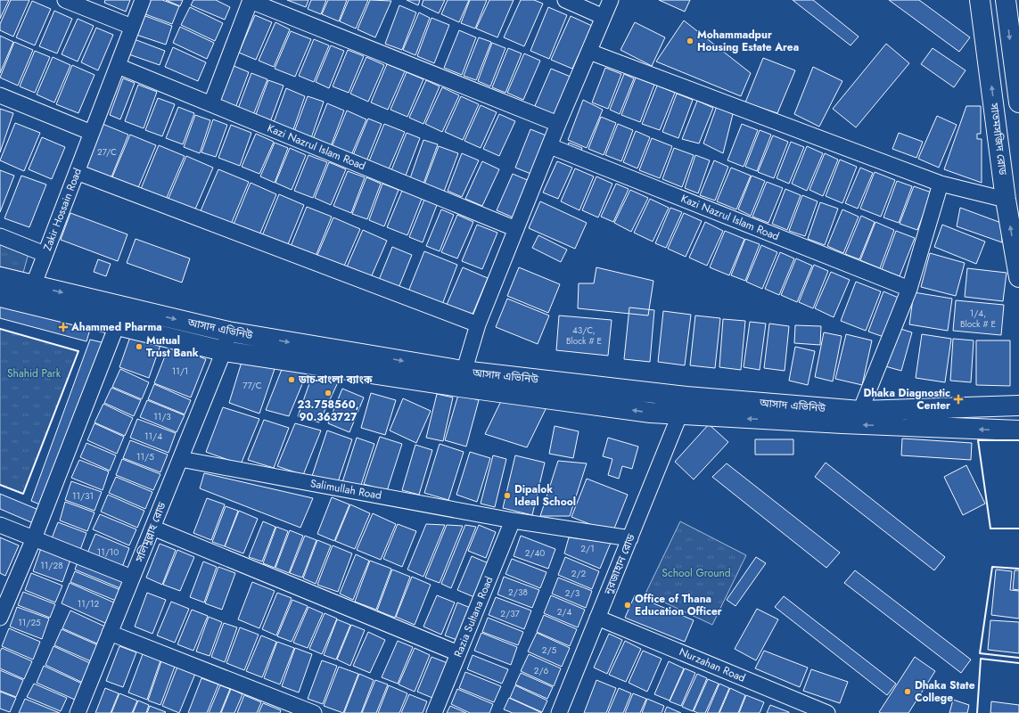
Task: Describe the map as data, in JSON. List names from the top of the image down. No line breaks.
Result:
{"streets":{"main road":["সাতমসজিদ রোড","আসাদ এভিনিউ"],"street":["Kazi Nazrul Islam Road","Zakir Hossain Road","Salimullah Road","সলিমুল্লাহ রোড","নুরজাহান রোড","Razia Sultana Road","Nurzahan Road"]},"crossings":[["Kazi Nazrul Islam Road","Zakir Hossain Road"],["Zakir Hossain Road","আসাদ এভিনিউ"],["আসাদ এভিনিউ","সলিমুল্লাহ রোড"],["আসাদ এভিনিউ","নুরজাহান রোড"],["Salimullah Road","সলিমুল্লাহ রোড"],["Salimullah Road","নুরজাহান রোড"],["Salimullah Road","Razia Sultana Road"],["নুরজাহান রোড","Nurzahan Road"]],"parks":["Shahid Park","School Ground"],"places":{"other":["Mohammadpur Housing Estate Area","Mutual Trust Bank","ডাচ-বাংলা ব্যাংক","23.758560, 90.363727","Dipalok Ideal School","Office of Thana Education Officer","Dhaka State College"],"health":["Ahammed Pharma","Dhaka Diagnostic Center"]},"house_numbers":["27/C","1/4, Block # E","43/C, Block # E","11/1","77/C","11/3","11/4","11/5","11/31","2/1","11/10","2/40","11/28","2/2","2/38","2/3","11/12","2/4","2/37","11/25","2/5","2/6"]}
